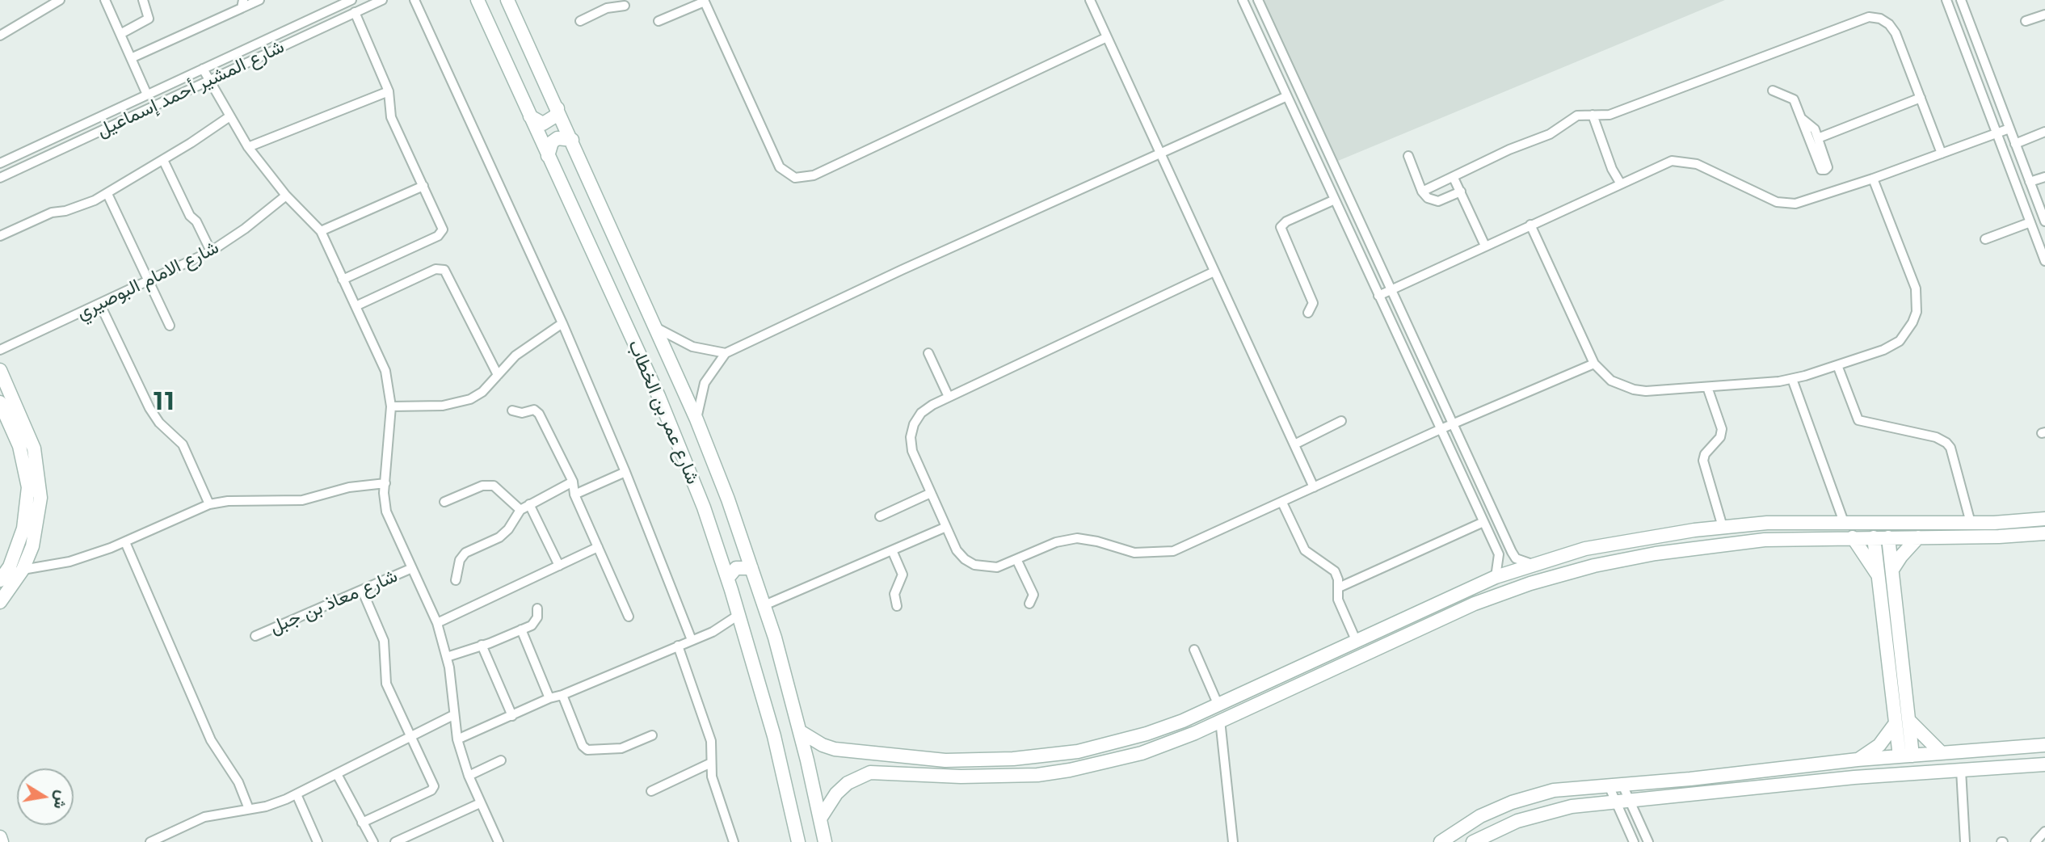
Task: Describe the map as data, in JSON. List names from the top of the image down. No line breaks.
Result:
{"streets":{"street":["شارع المشير أحمد إسماعيل","شارع الامام البوصيري","شارع عمر بن الخطاب","شارع معاذ بن جبل"]},"districts":["11"],"north":"right"}
